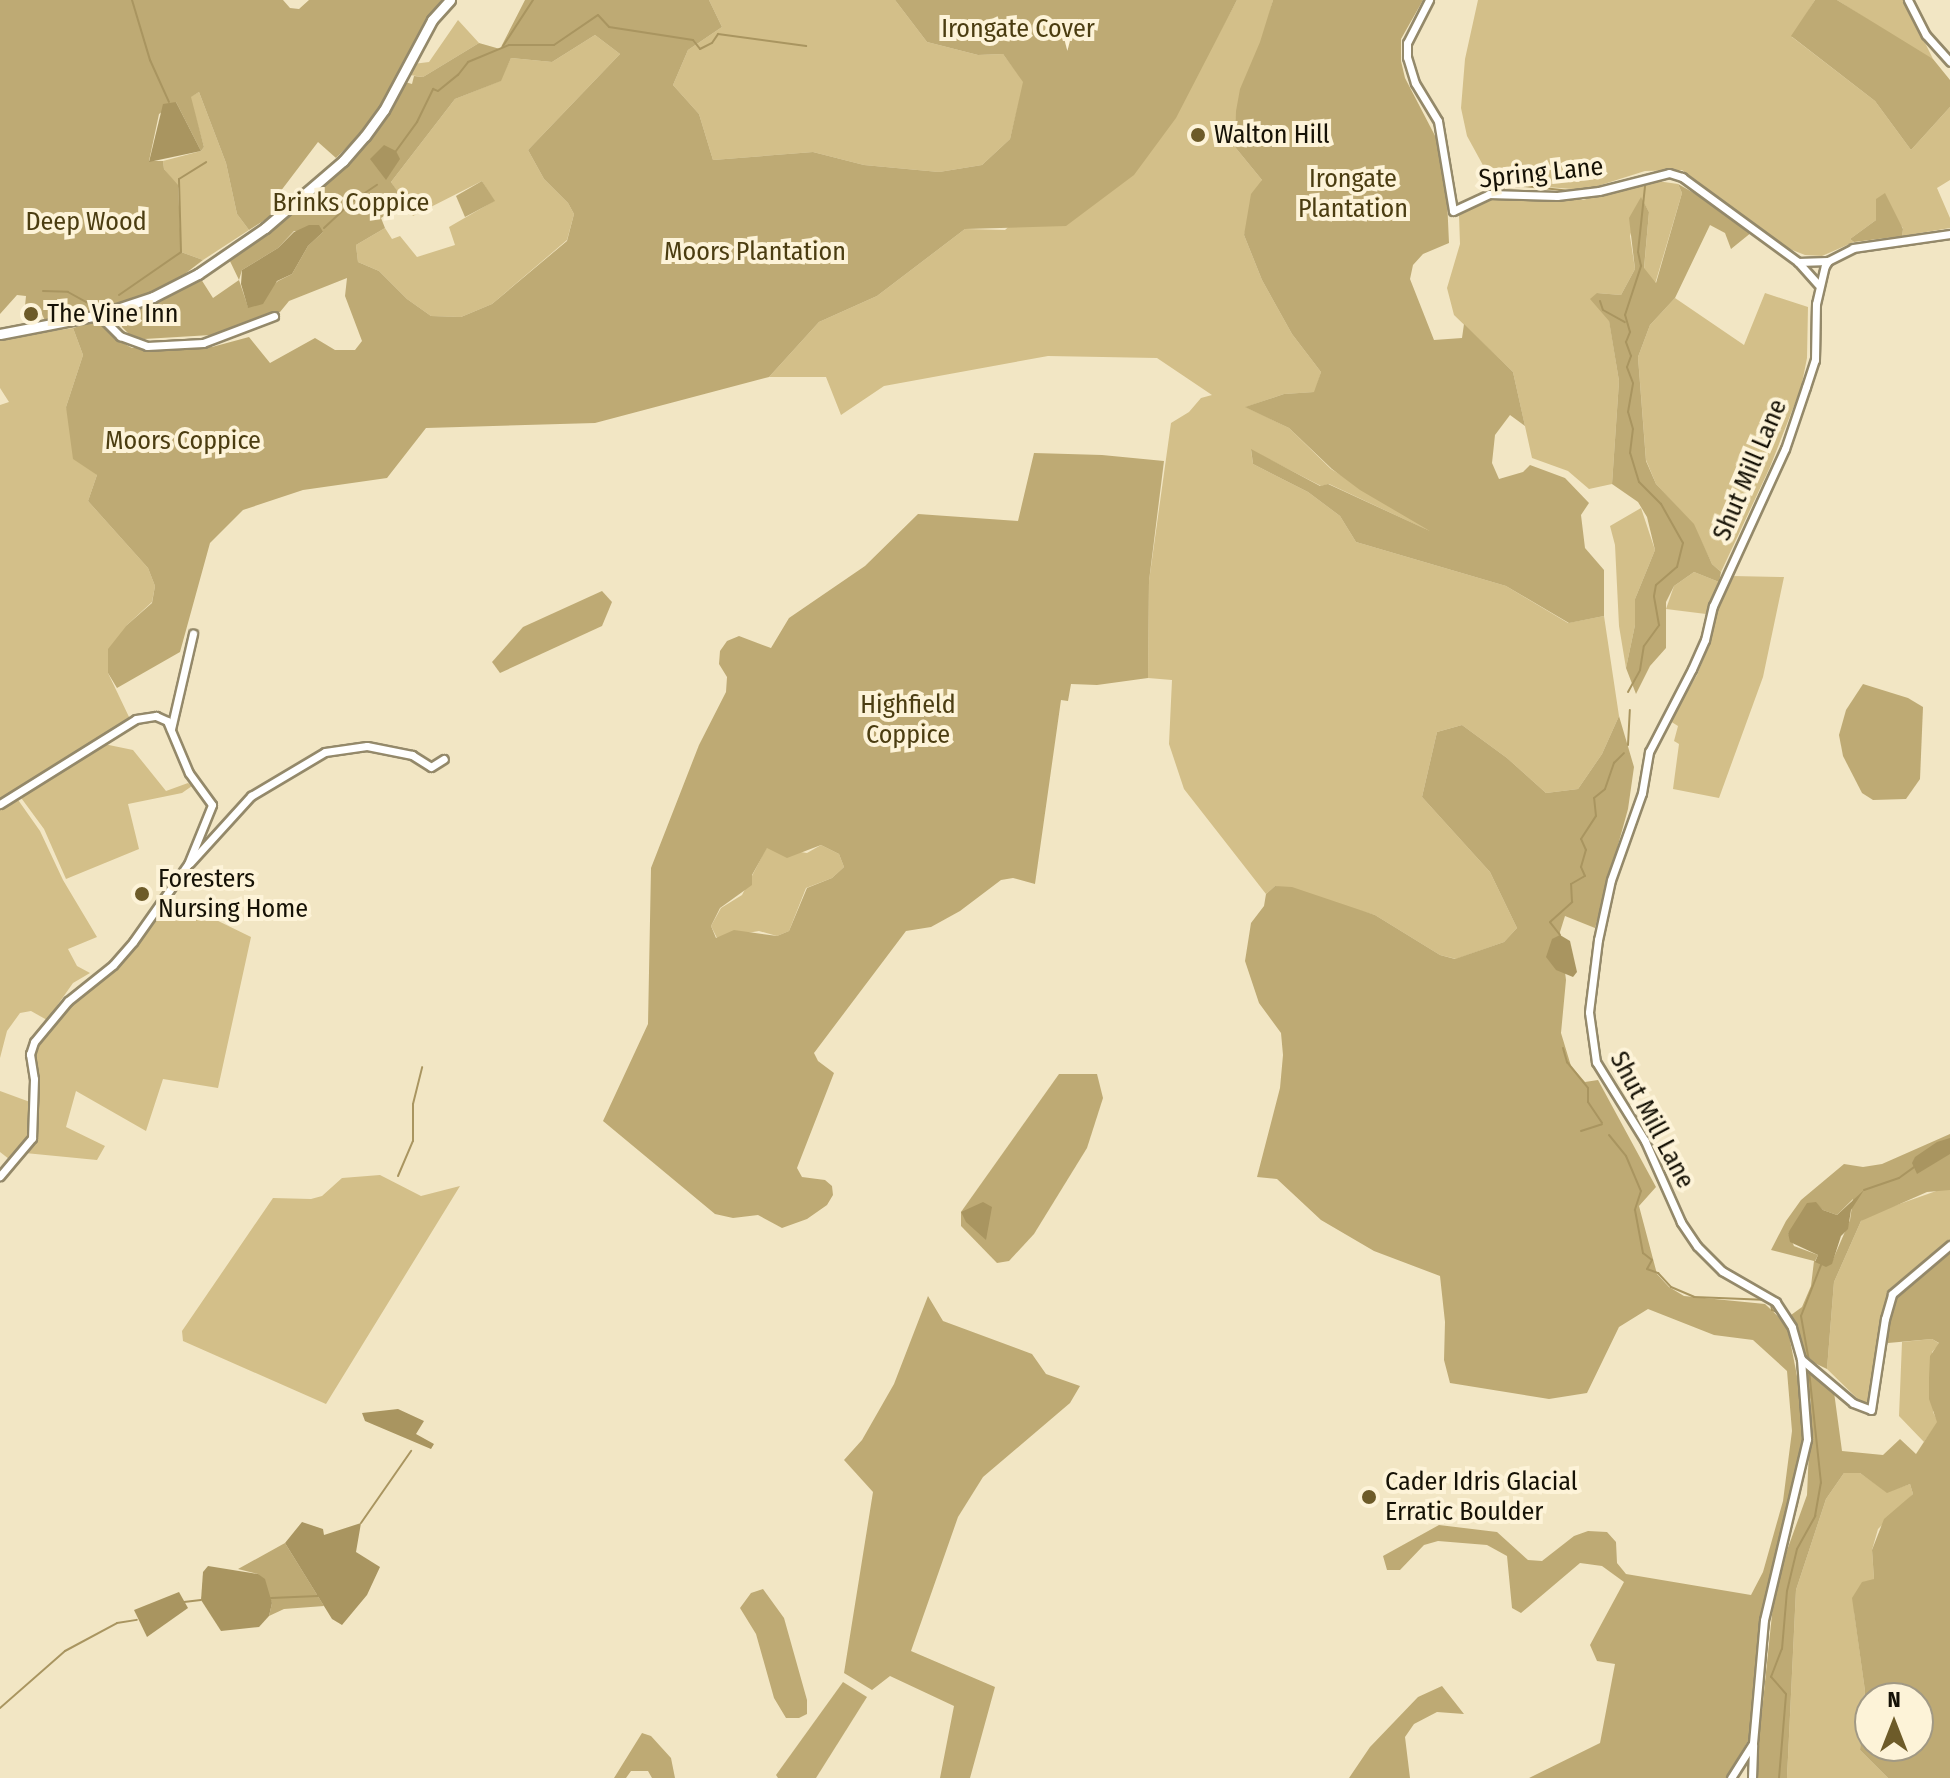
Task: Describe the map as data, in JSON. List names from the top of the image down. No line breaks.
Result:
{"streets":{"street":["Spring Lane","Shut Mill Lane"]},"crossings":[["Spring Lane","Shut Mill Lane"]],"parks":["Irongate Cover","Irongate Plantation","Brinks Coppice","Deep Wood","Moors Plantation","Moors Coppice","Highfield Coppice"],"places":["Walton Hill","The Vine Inn","Foresters Nursing Home","Cader Idris Glacial Erratic Boulder"],"north":"top"}
